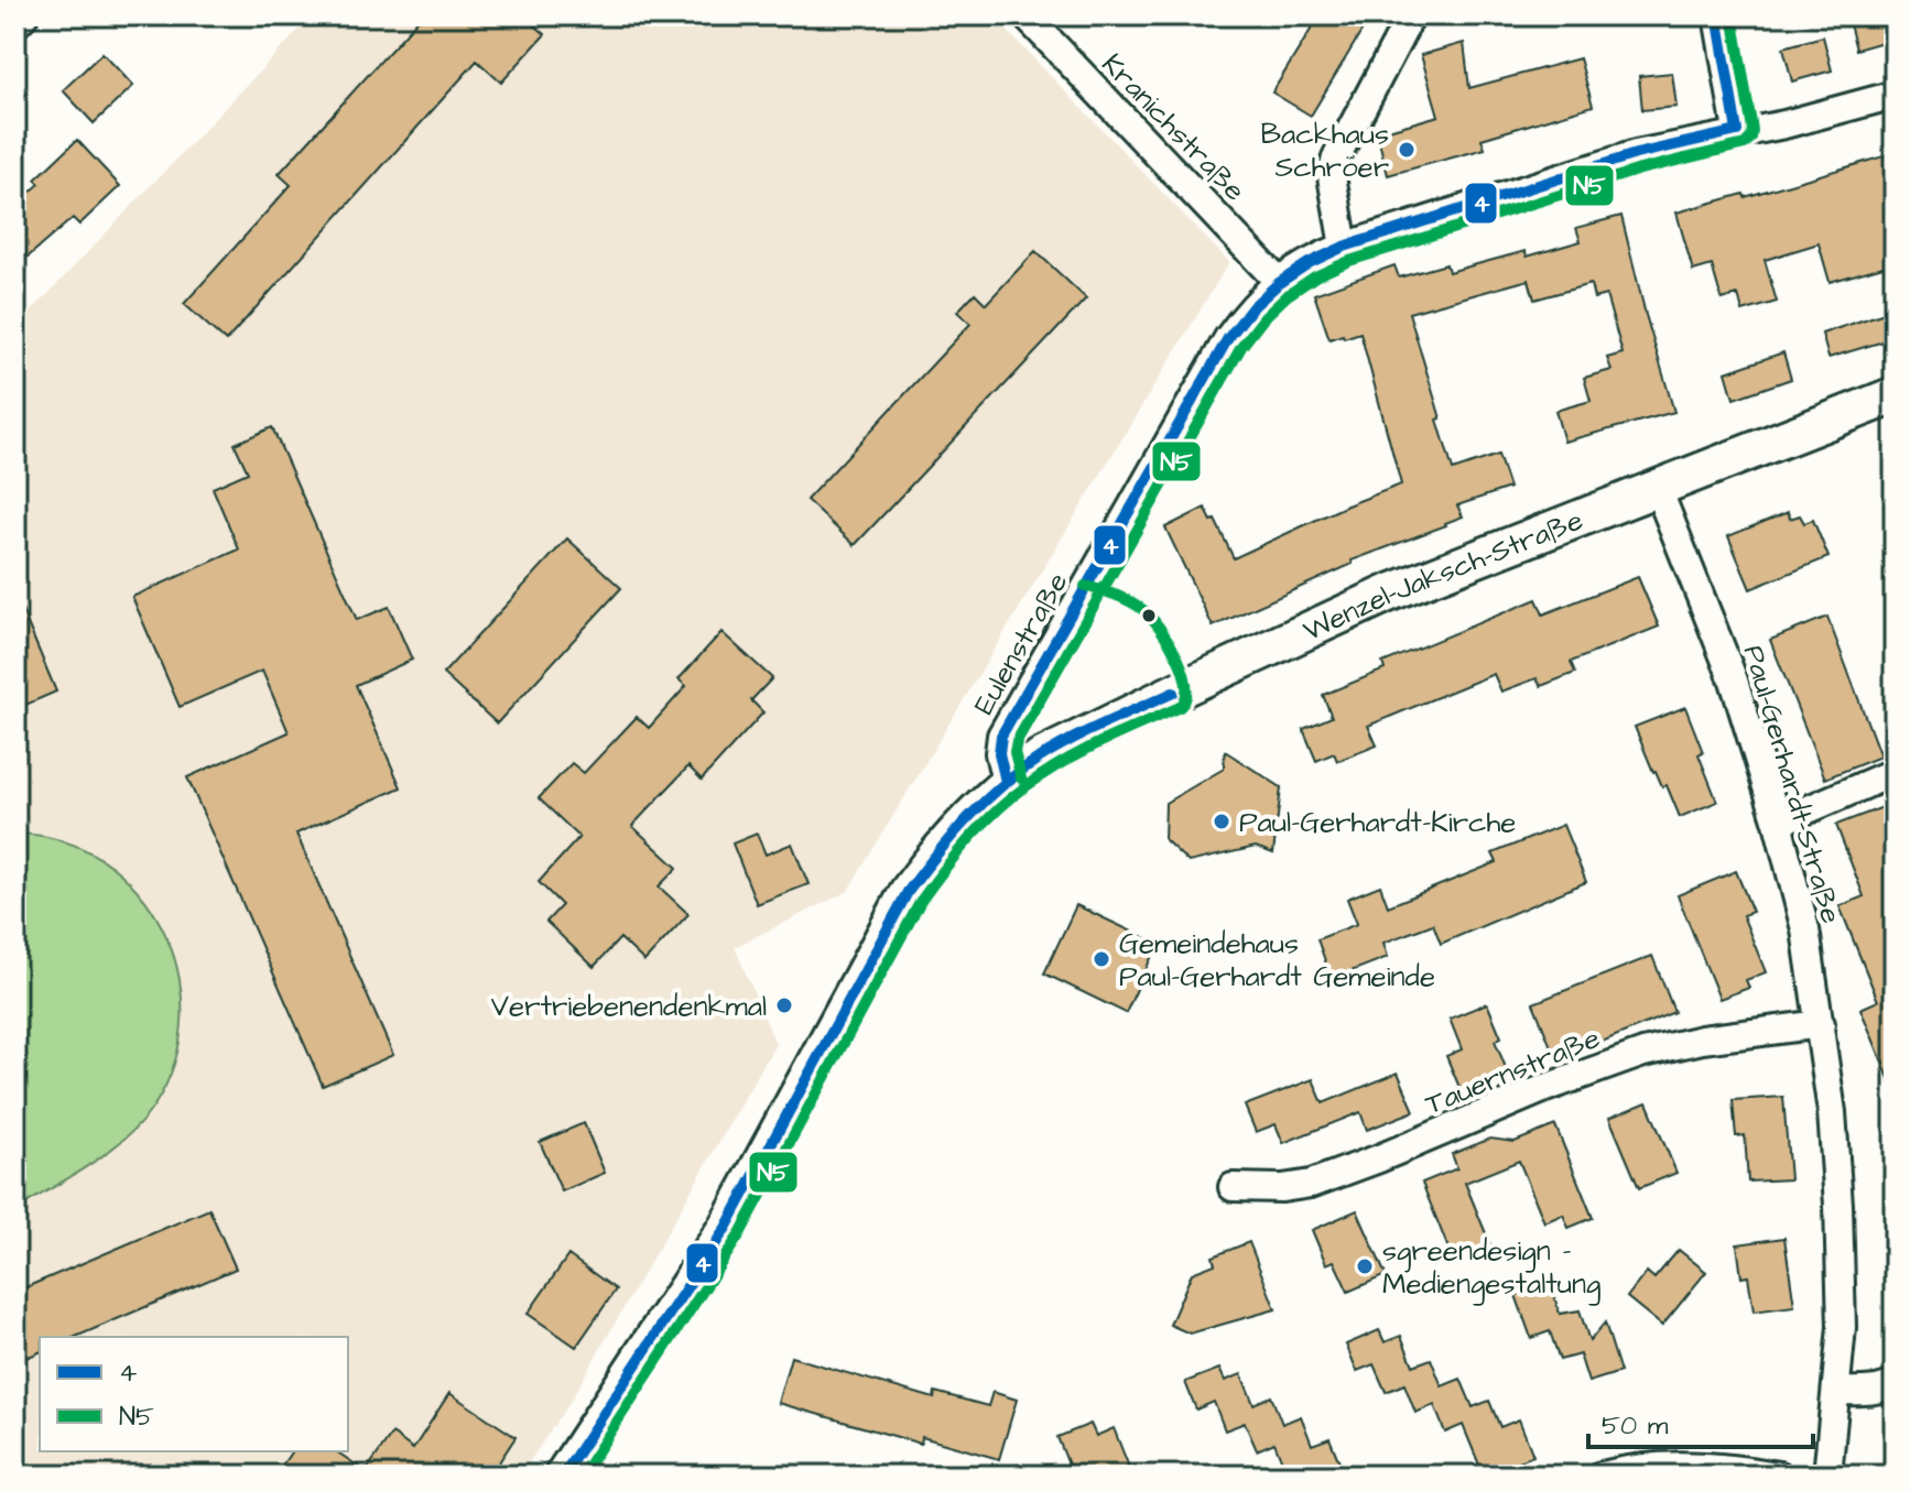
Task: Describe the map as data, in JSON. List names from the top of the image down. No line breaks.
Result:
{"streets":{"street":["Kranichstraße","Wenzel-Jaksch-Straße","Eulenstraße","Paul-Gerhardt-Straße","Tauernstraße"]},"crossings":[["Kranichstraße","Eulenstraße"],["Wenzel-Jaksch-Straße","Eulenstraße"],["Wenzel-Jaksch-Straße","Paul-Gerhardt-Straße"],["Paul-Gerhardt-Straße","Tauernstraße"]],"places":["Backhaus Schröer","Paul-Gerhardt-Kirche","Gemeindehaus Paul-Gerhardt Gemeinde","Vertriebenendenkmal","sgreendesign - Mediengestaltung"],"lines":["transit line 4","transit line N5"],"legend":["4","N5"],"scale_bar":"50 m"}
